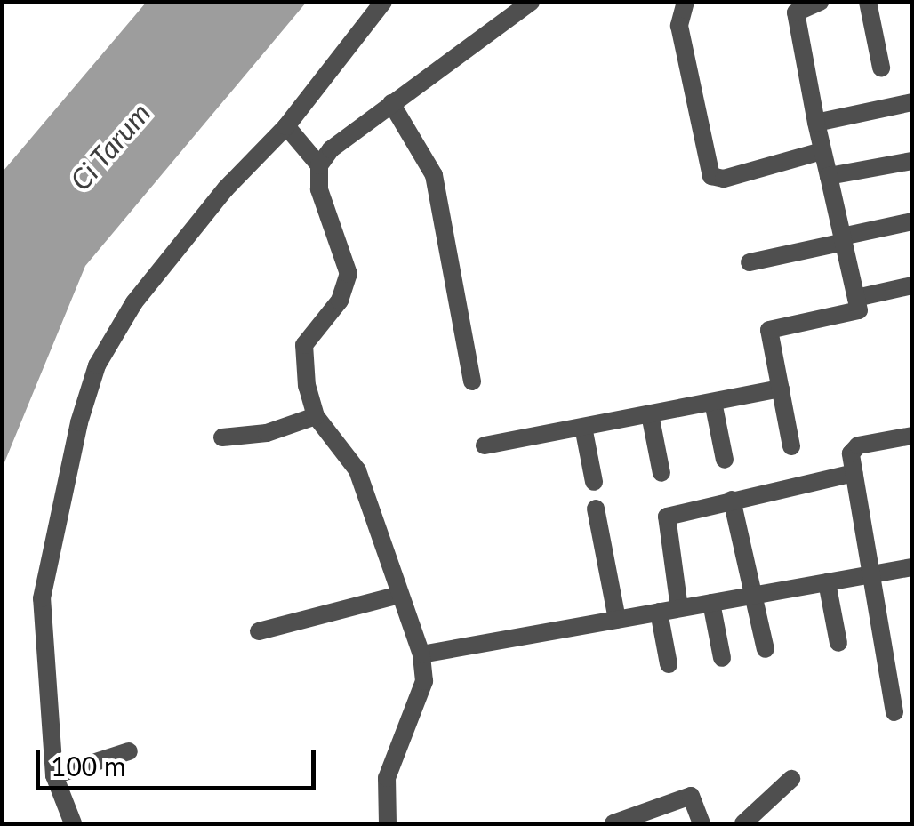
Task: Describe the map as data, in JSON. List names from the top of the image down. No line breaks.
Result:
{"water":["Ci Tarum"],"scale_bar":"100 m"}
